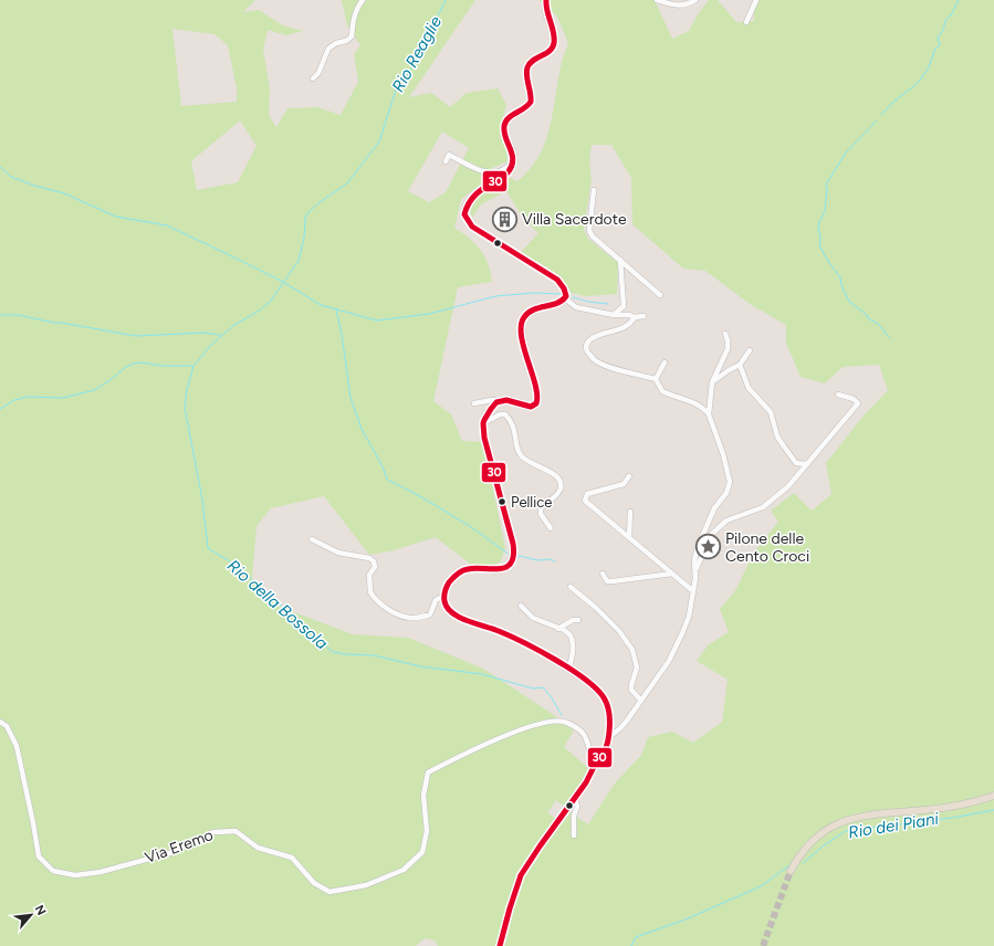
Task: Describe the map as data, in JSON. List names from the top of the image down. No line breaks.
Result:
{"streets":{"street":["Via Eremo"]},"water":["Rio Reaglie","Rio della Bossola","Rio dei Piani"],"places":{"building":["Villa Sacerdote"],"other":["Pellice"],"place":["Pilone delle Cento Croci"]},"lines":["transit line 30"],"north":"top right"}
